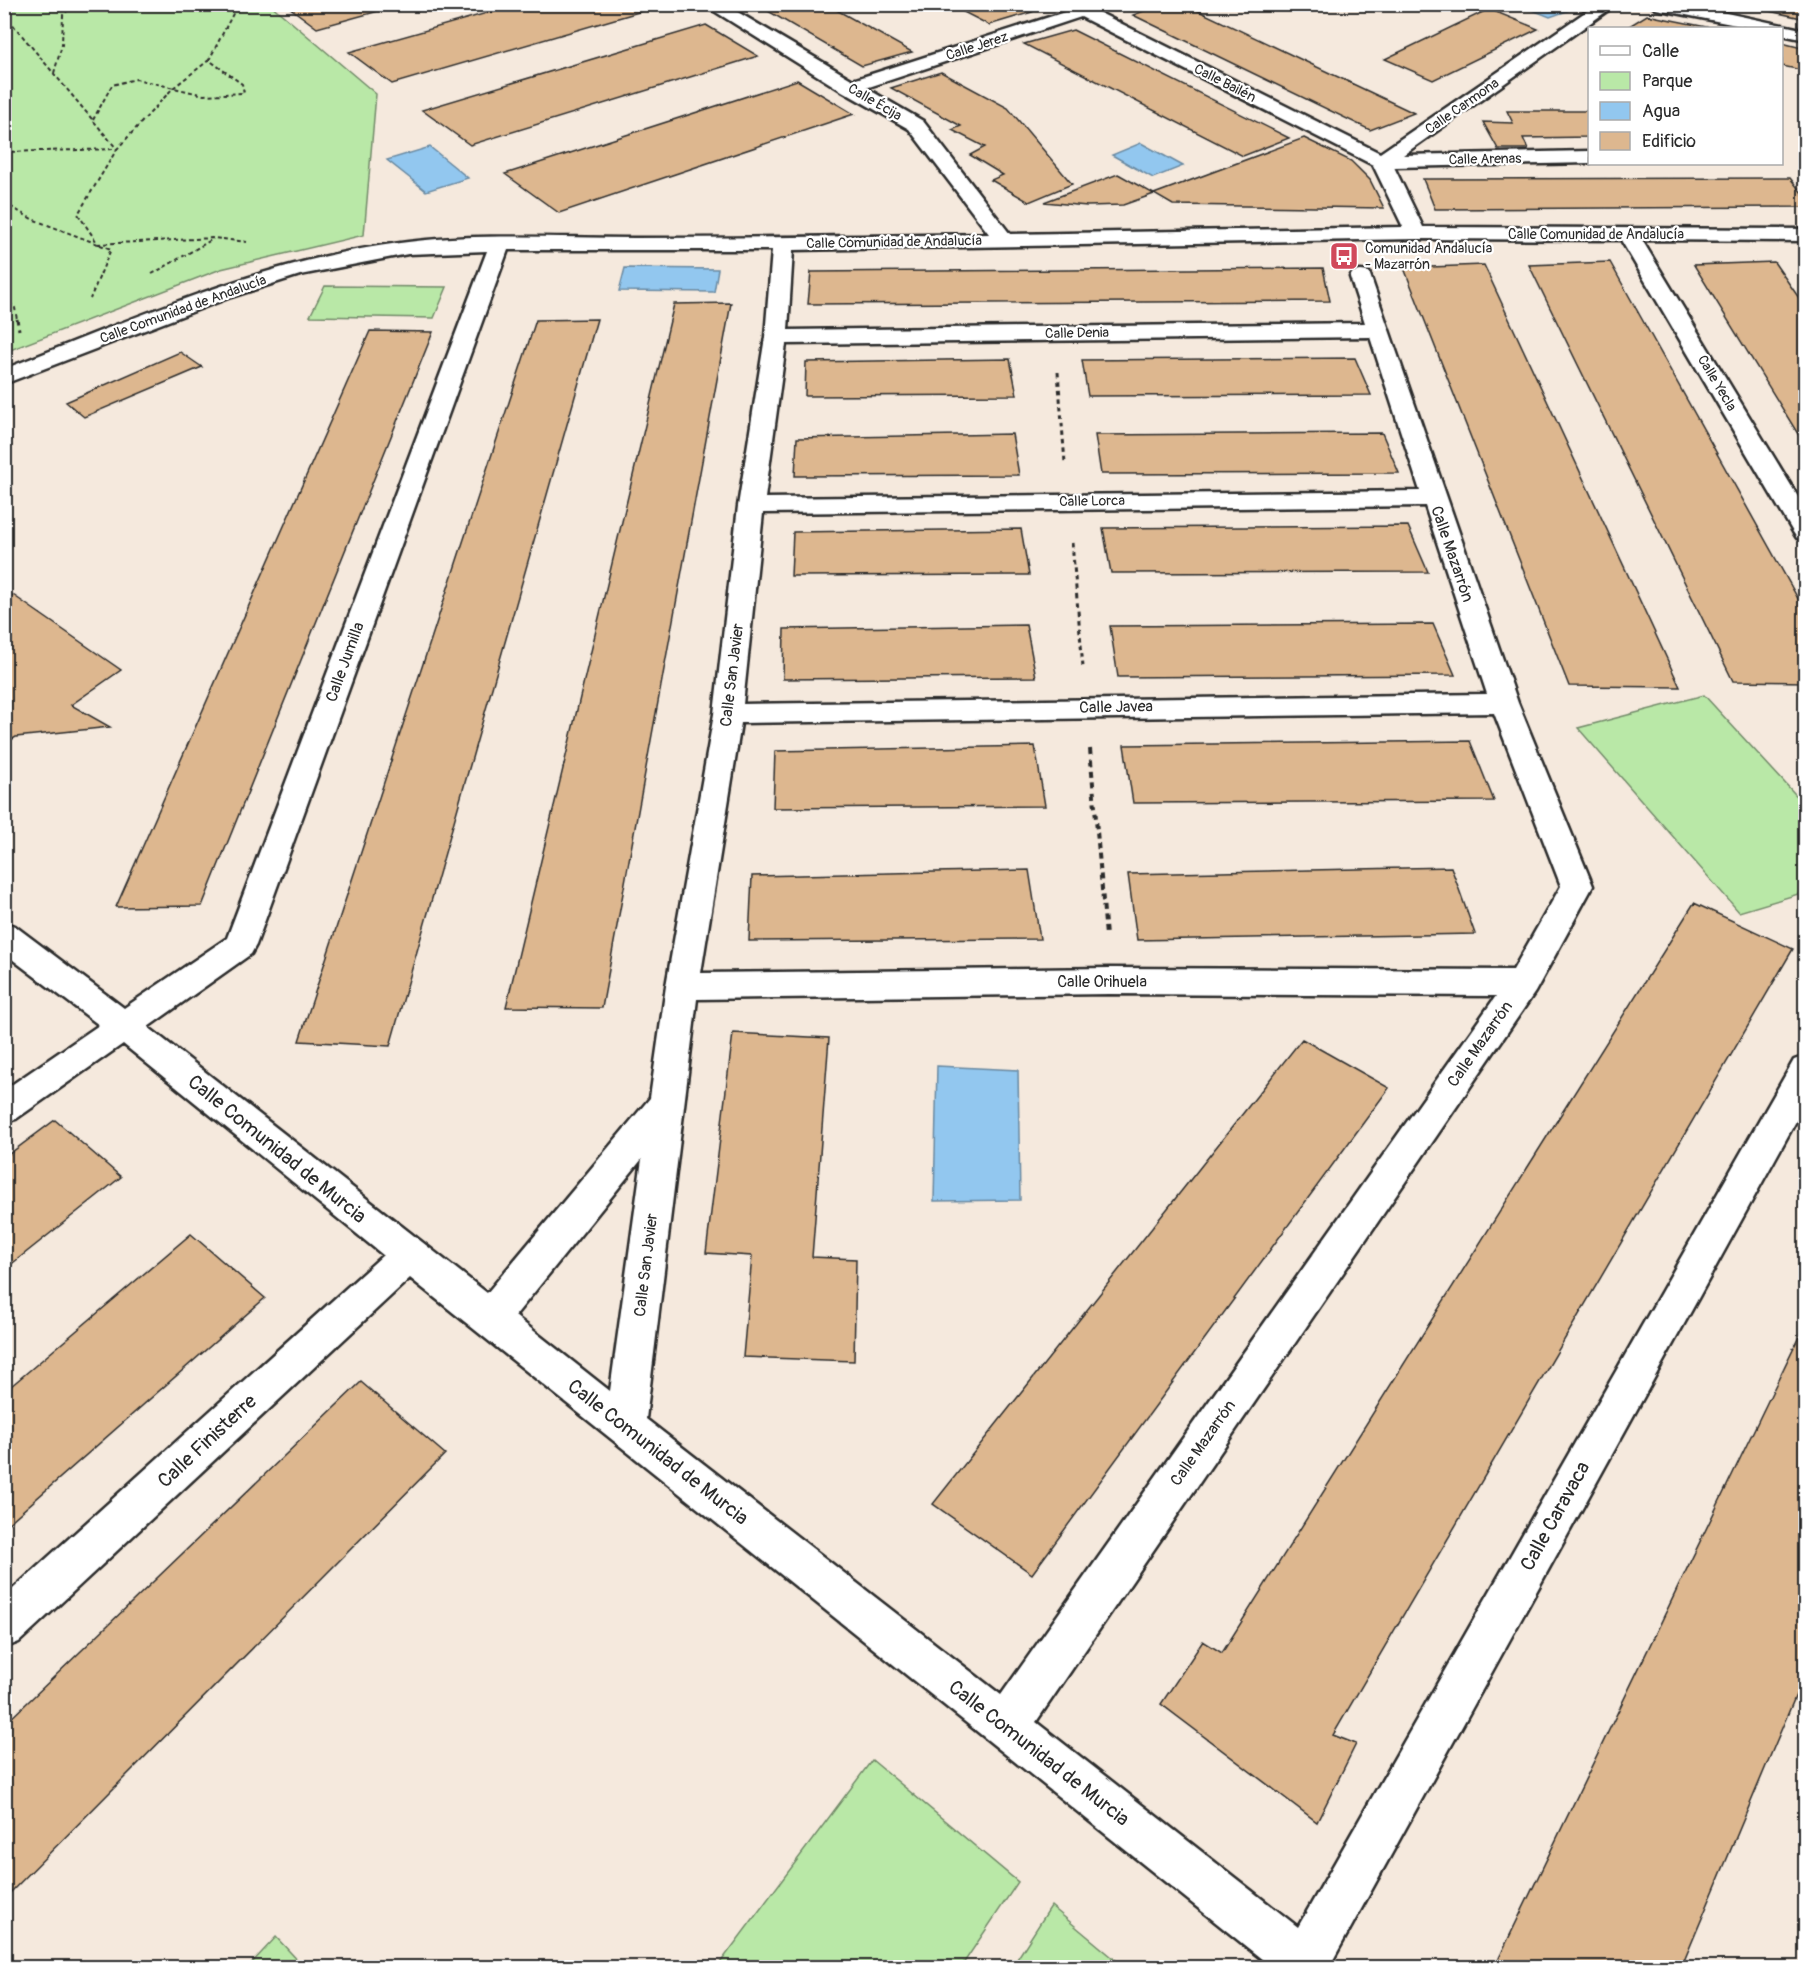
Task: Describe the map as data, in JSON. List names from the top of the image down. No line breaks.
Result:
{"streets":{"street":["Calle Jerez","Calle Bailén","Calle Écija","Calle Carmona","Calle Arenas","Calle Comunidad de Andalucía","Calle Denia","Calle Yecla","Calle Lorca","Calle Mazarrón","Calle Jumilla","Calle San Javier","Calle Javea","Calle Orihuela","Calle Comunidad de Murcia","Calle Finisterre","Calle Caravaca"]},"crossings":[["Calle Jerez","Calle Bailén"],["Calle Jerez","Calle Écija"],["Calle Bailén","Calle Carmona"],["Calle Bailén","Calle Arenas"],["Calle Écija","Calle Comunidad de Andalucía"],["Calle Carmona","Calle Arenas"],["Calle Comunidad de Andalucía","Calle Yecla"],["Calle Comunidad de Andalucía","Calle Jumilla"],["Calle Comunidad de Andalucía","Calle San Javier"],["Calle Denia","Calle Mazarrón"],["Calle Denia","Calle San Javier"],["Calle Lorca","Calle Mazarrón"],["Calle Lorca","Calle San Javier"],["Calle Mazarrón","Calle Javea"],["Calle Mazarrón","Calle Orihuela"],["Calle Mazarrón","Calle Comunidad de Murcia"],["Calle Jumilla","Calle Comunidad de Murcia"],["Calle San Javier","Calle Javea"],["Calle San Javier","Calle Orihuela"],["Calle San Javier","Calle Comunidad de Murcia"],["Calle Comunidad de Murcia","Calle Finisterre"],["Calle Comunidad de Murcia","Calle Caravaca"]],"places":{"bus stop":["Comunidad Andalucía - Mazarrón"]},"legend":["Calle","Parque","Agua","Edificio"]}
